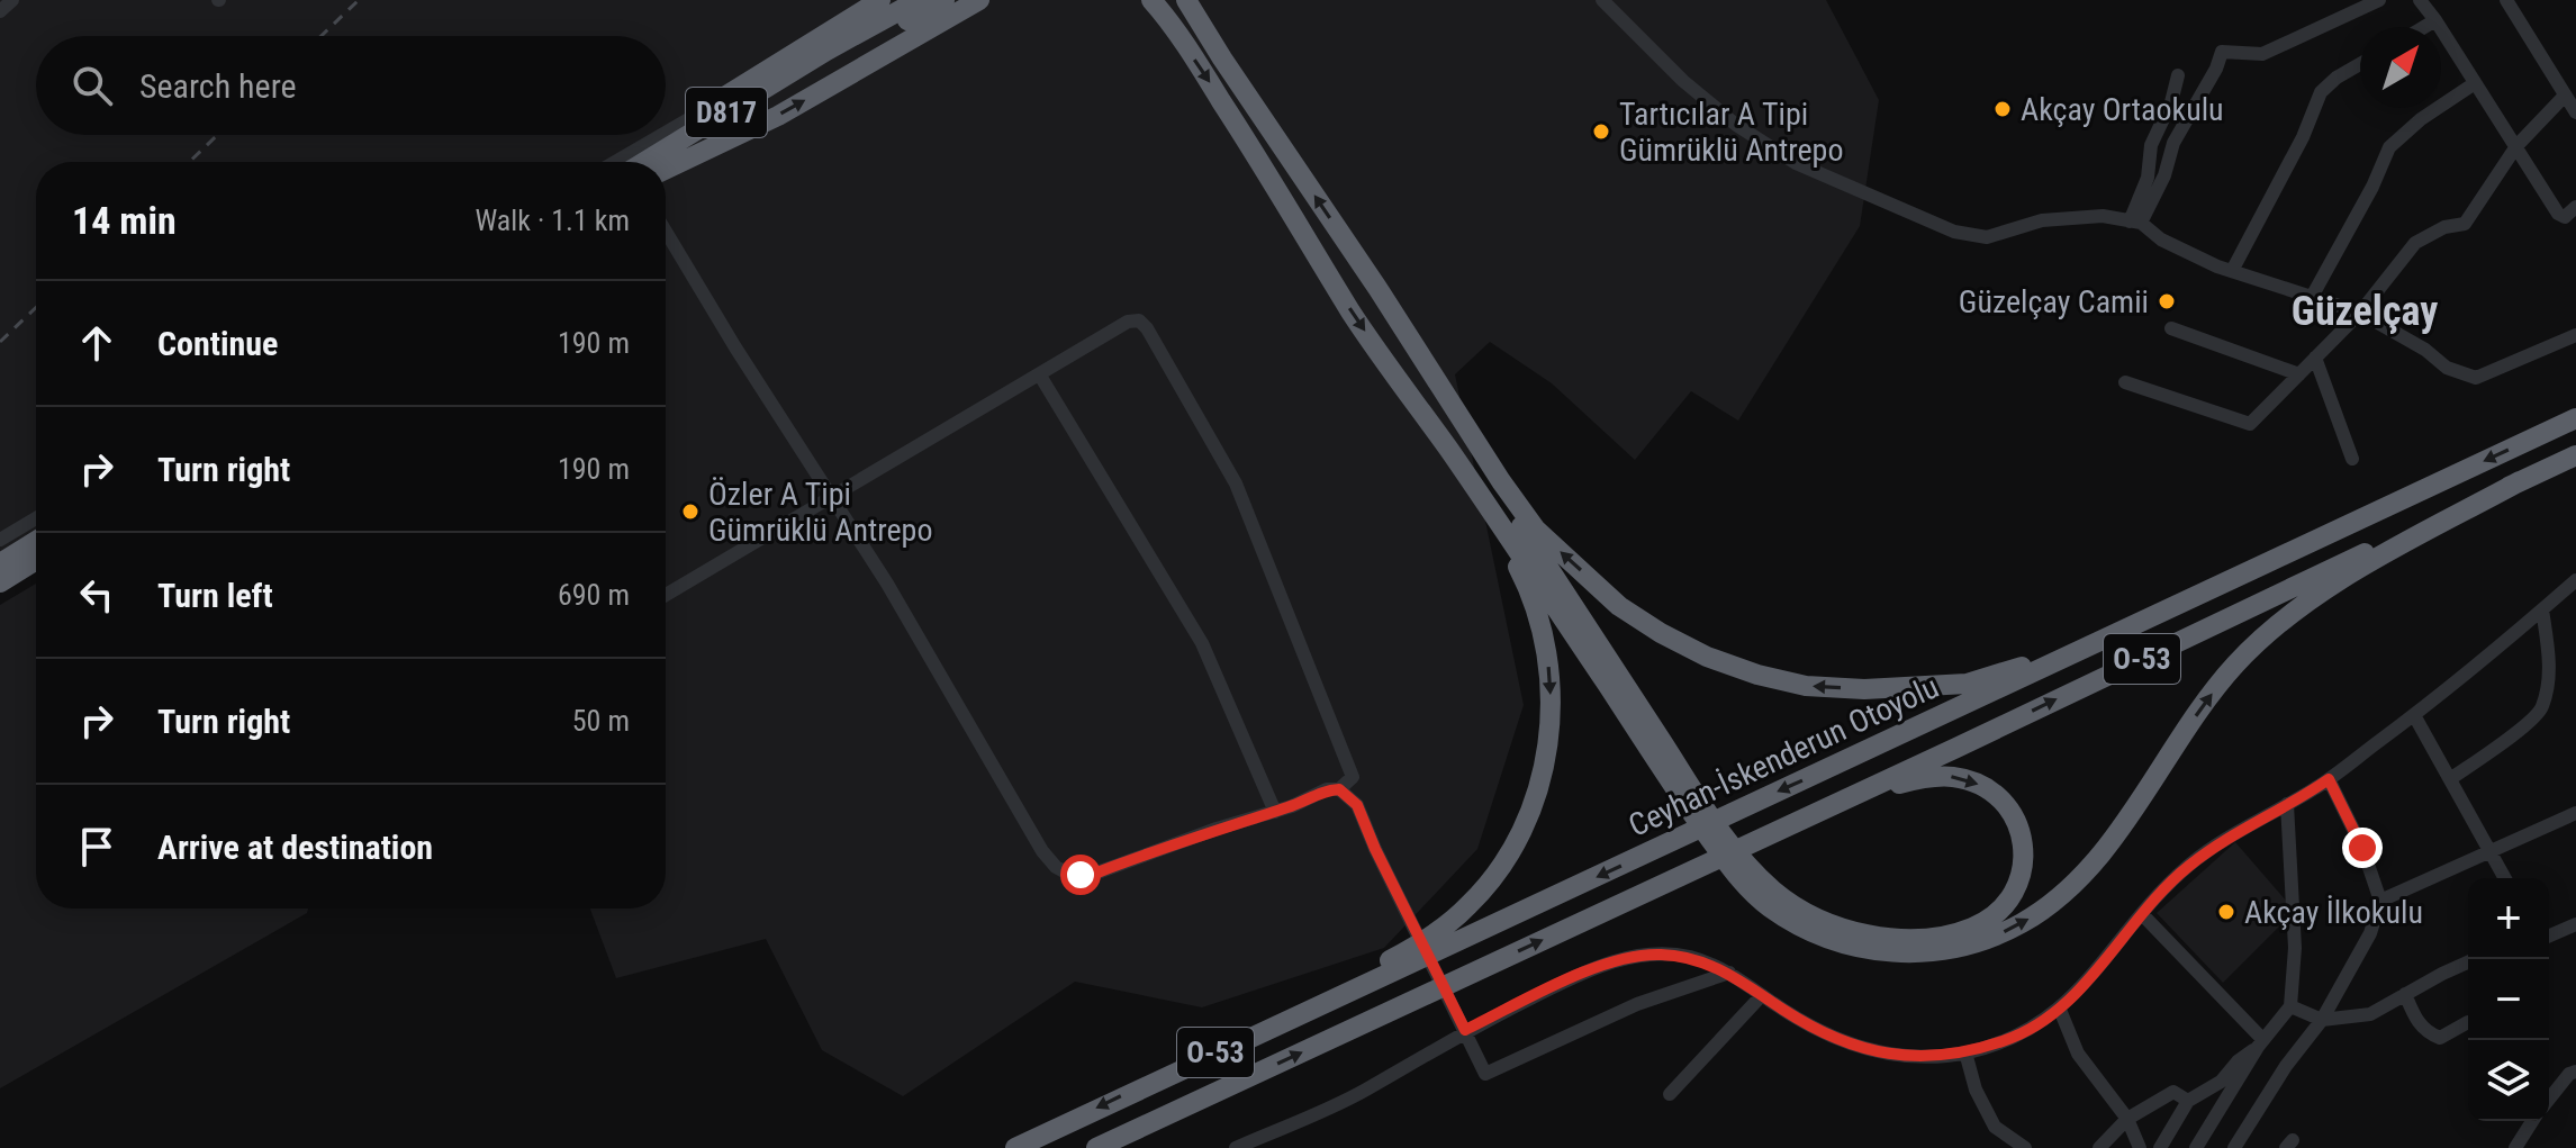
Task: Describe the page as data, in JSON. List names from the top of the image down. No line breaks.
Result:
{"streets":{"highway":["D817","O-53","Ceyhan-İskenderun Otoyolu"]},"districts":["Güzelçay"],"places":["Akçay Ortaokulu","Tartıcılar A Tipi Gümrüklü Antrepo","Güzelçay Camii","Özler A Tipi Gümrüklü Antrepo","Akçay İlkokulu"],"north":"top right","page":{"search":"Search here","heading":["14 min","Walk · 1.1 km"],"list":[["Continue","190 m"],["Turn right","190 m"],["Turn left","690 m"],["Turn right","50 m"],"Arrive at destination"],"map_buttons":["+","−"]}}
